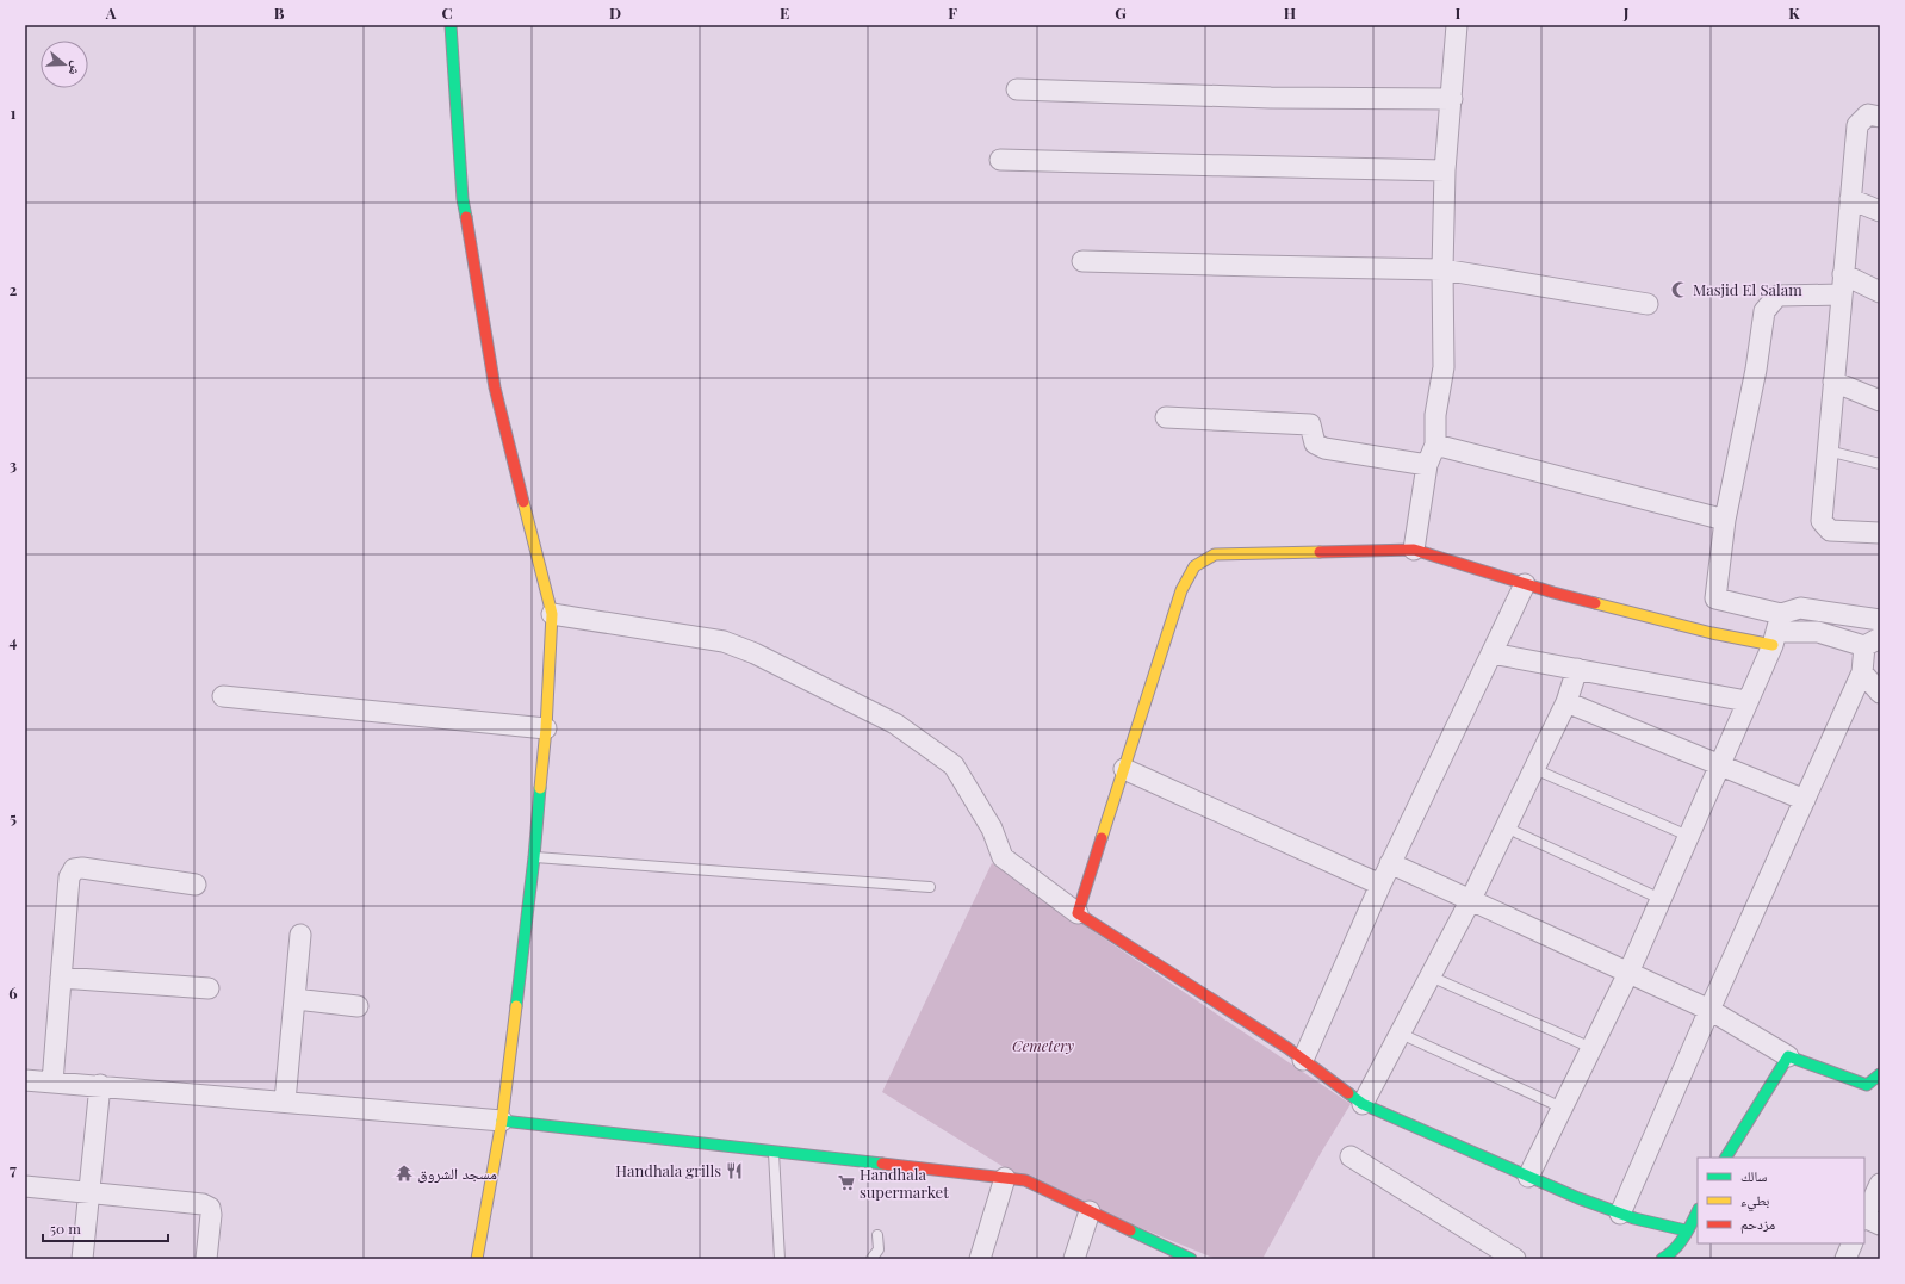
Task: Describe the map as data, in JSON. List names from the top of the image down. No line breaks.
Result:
{"parks":["Cemetery"],"places":{"mosque":["Masjid El Salam"],"restaurant":["Handhala grills"],"temple":["مسجد الشروق"],"supermarket":["Handhala supermarket"]},"legend":["سالك","بطيء","مزدحم"],"scale_bar":"50 m","north":"right","grid":{"columns":["A","B","C","D","E","F","G","H","I","J","K"],"rows":["1","2","3","4","5","6","7"]}}
